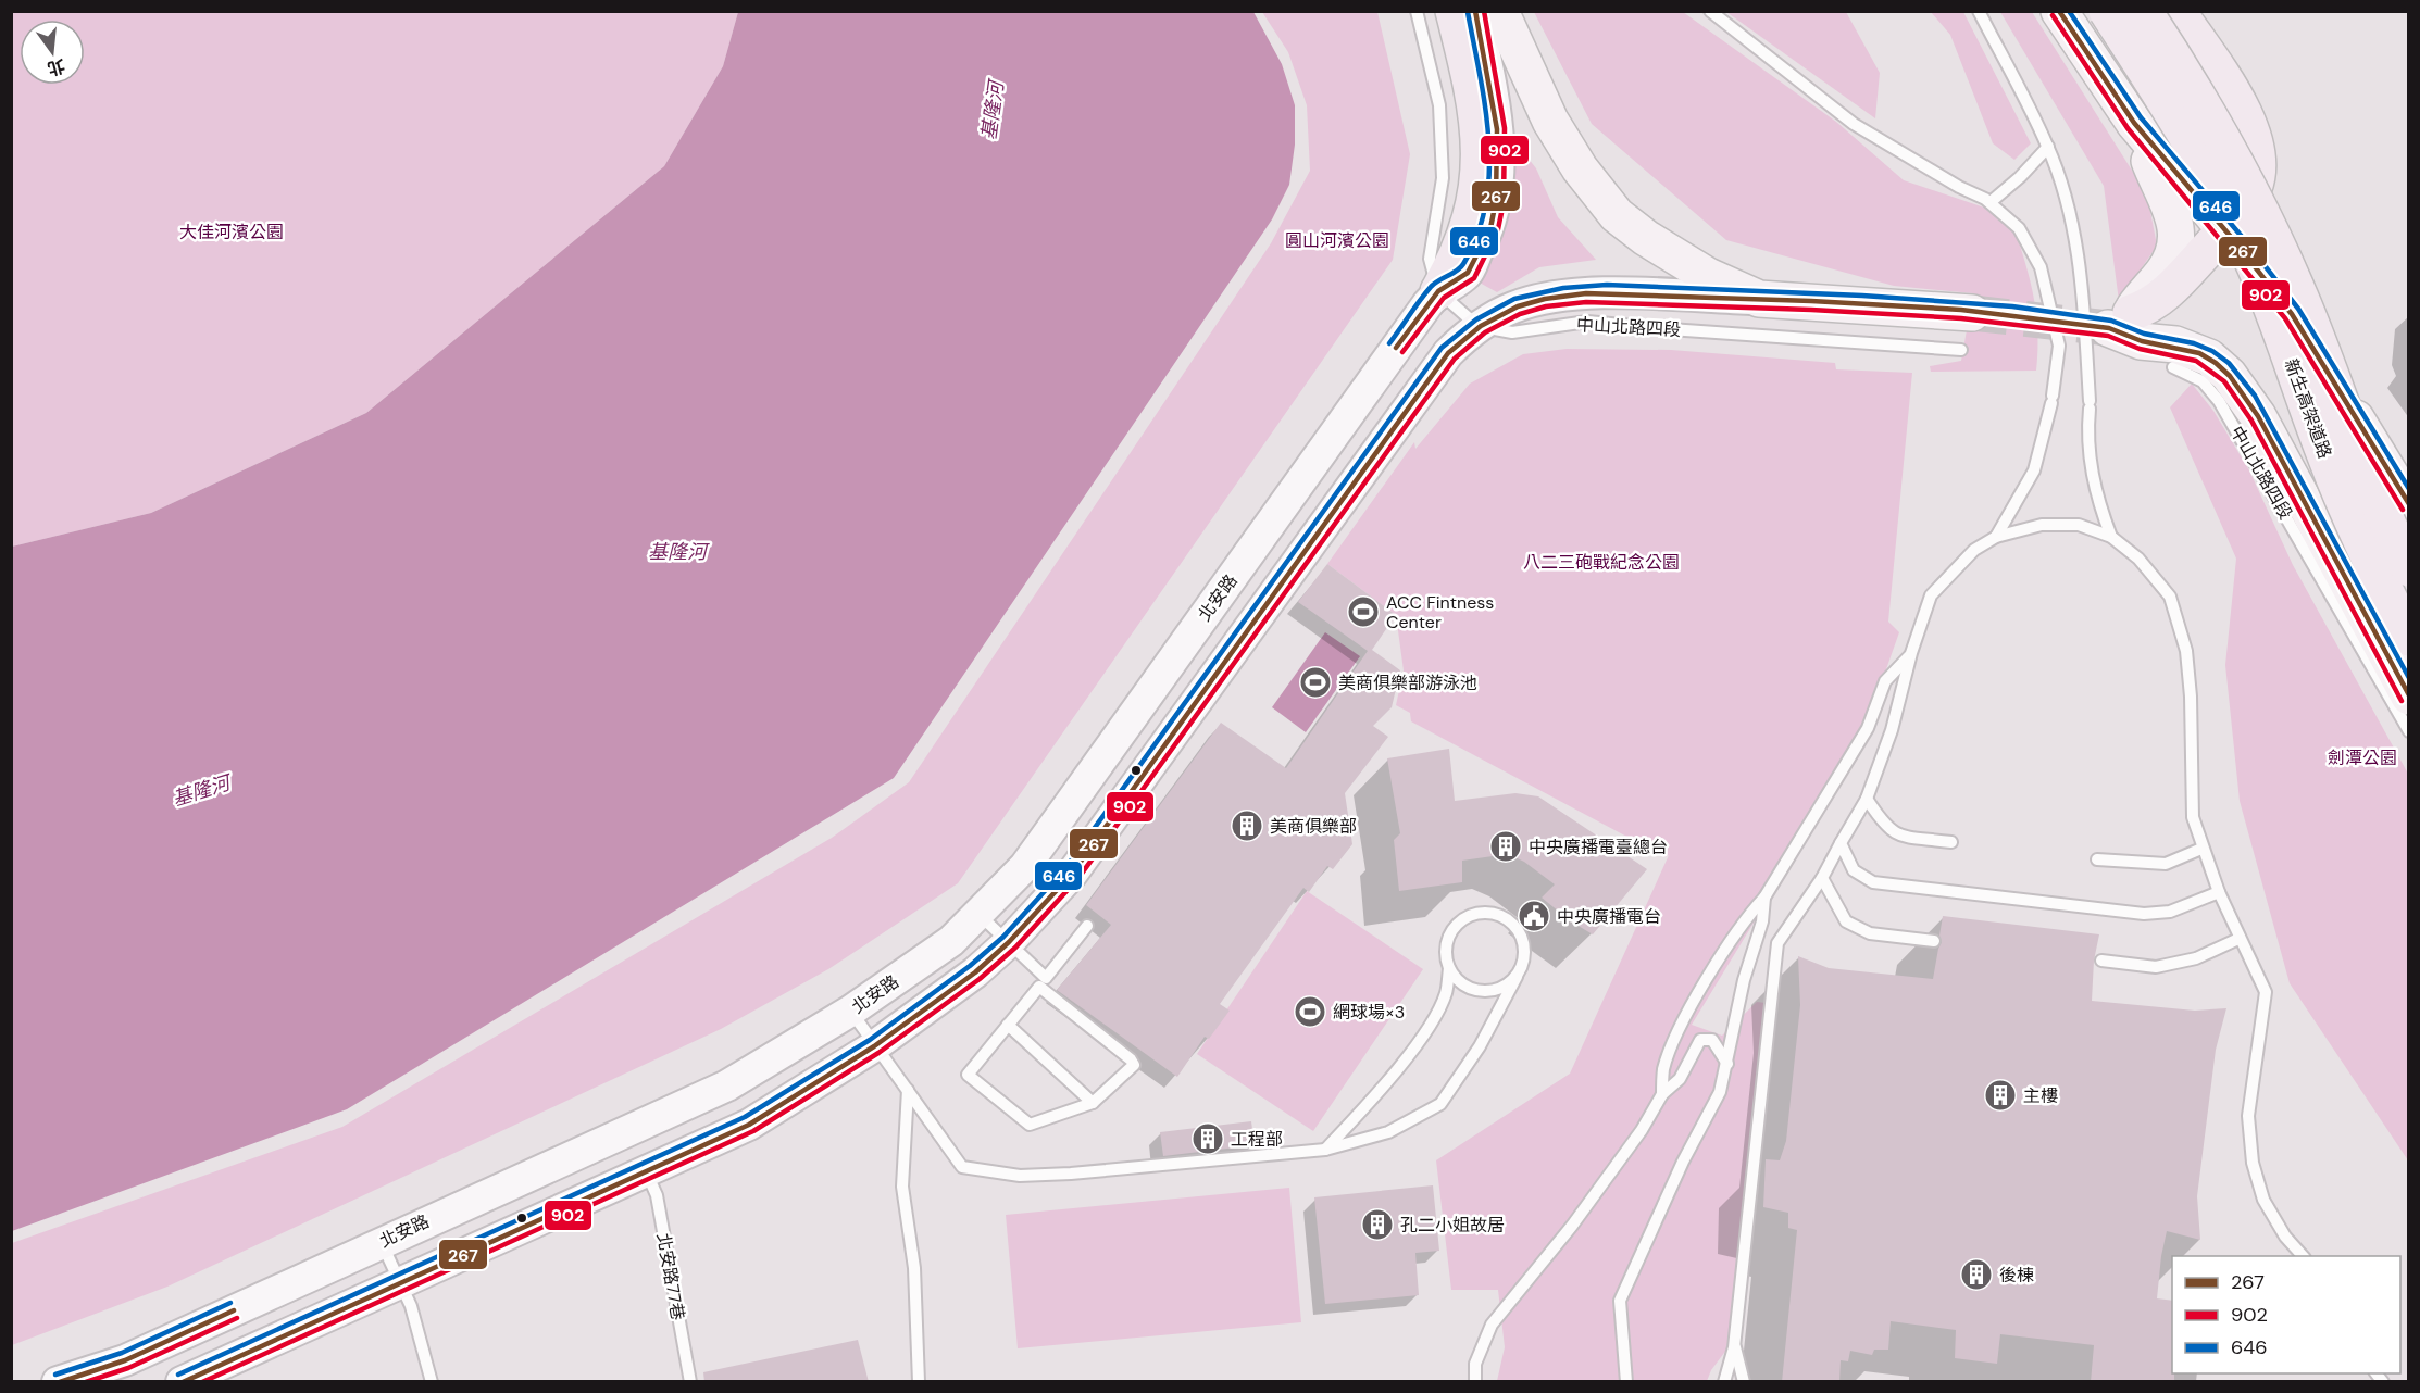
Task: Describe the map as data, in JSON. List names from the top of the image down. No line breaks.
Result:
{"streets":{"highway":["新生高架道路"],"main road":["中山北路四段","北安路"],"lane":["北安路77巷"]},"water":["基隆河"],"parks":["大佳河濱公園","圓山河濱公園","八二三砲戰紀念公園","劍潭公園"],"places":{"sports":["ACC Fintness Center","美商俱樂部游泳池","網球場×3"],"building":["美商俱樂部","中央廣播電臺總台","主樓","工程部","孔二小姐故居","後棟"],"public building":["中央廣播電台"]},"lines":["transit line 267","transit line 902","transit line 646"],"legend":["267","902","646"],"north":"bottom"}
